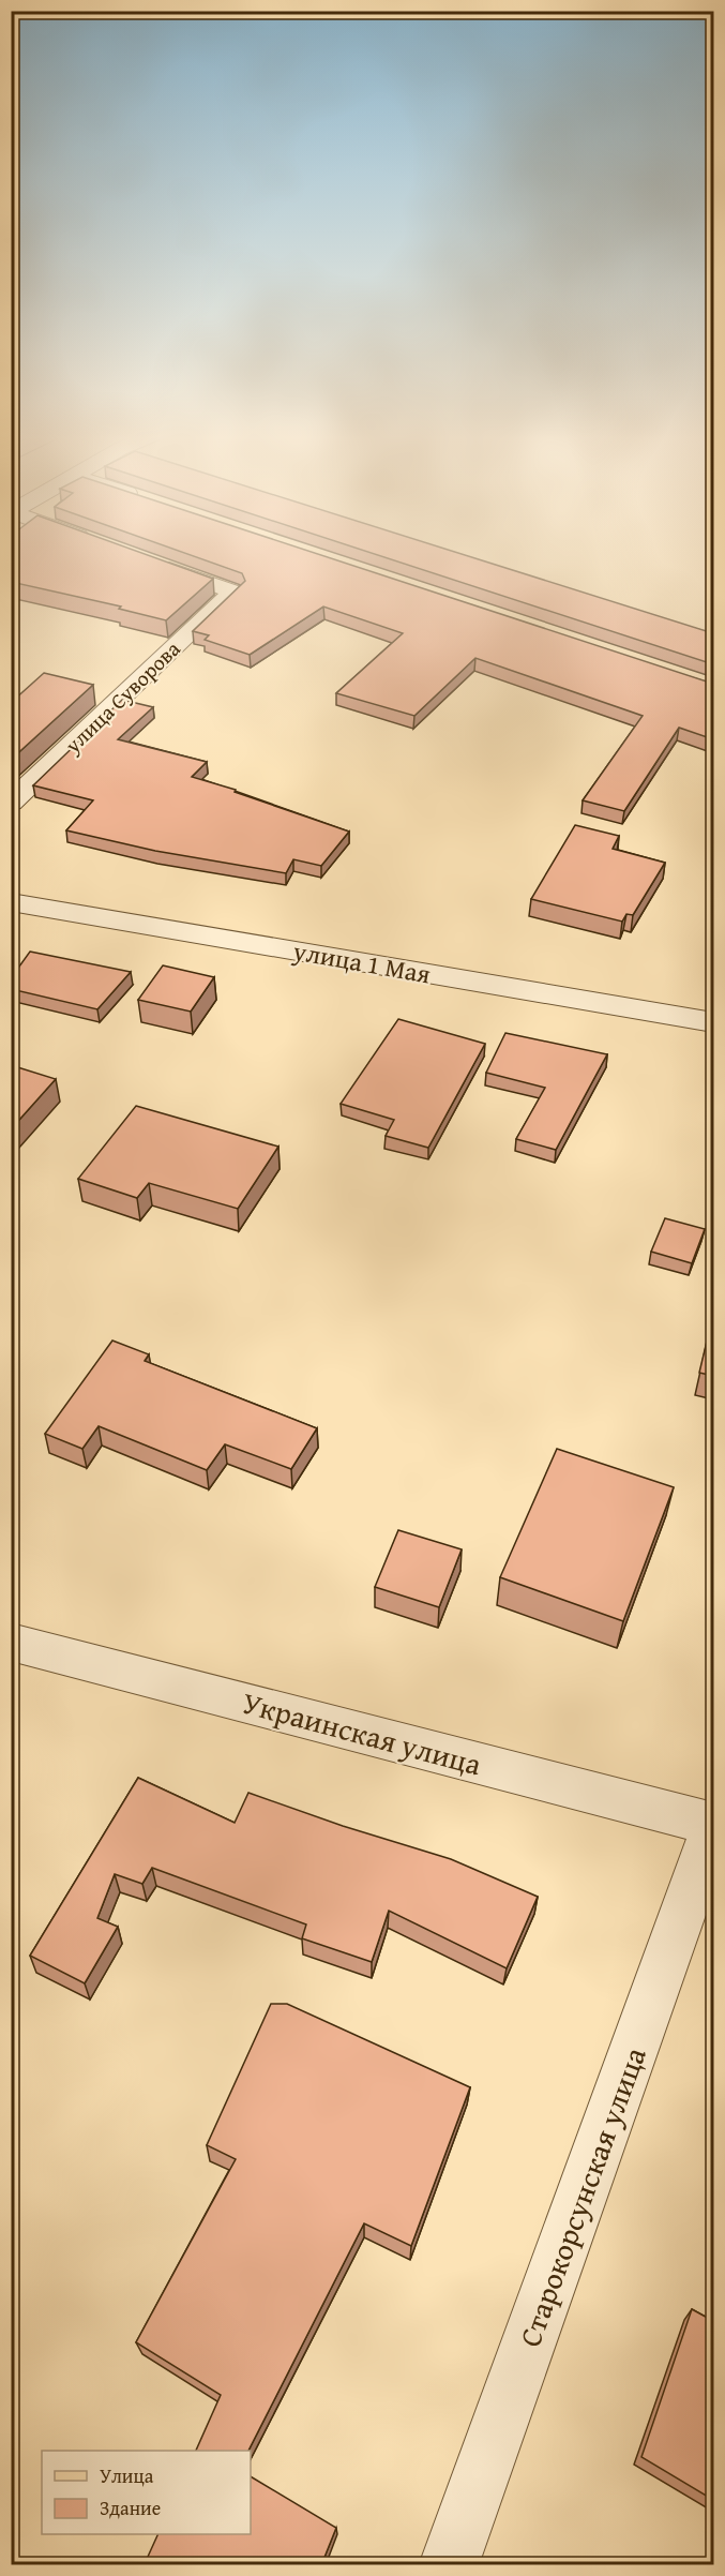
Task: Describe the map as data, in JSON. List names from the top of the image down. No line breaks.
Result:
{"streets":{"street":["улица Суворова","улица 1 Мая","Украинская улица","Старокорсунская улица"]},"legend":["Улица","Здание"]}
